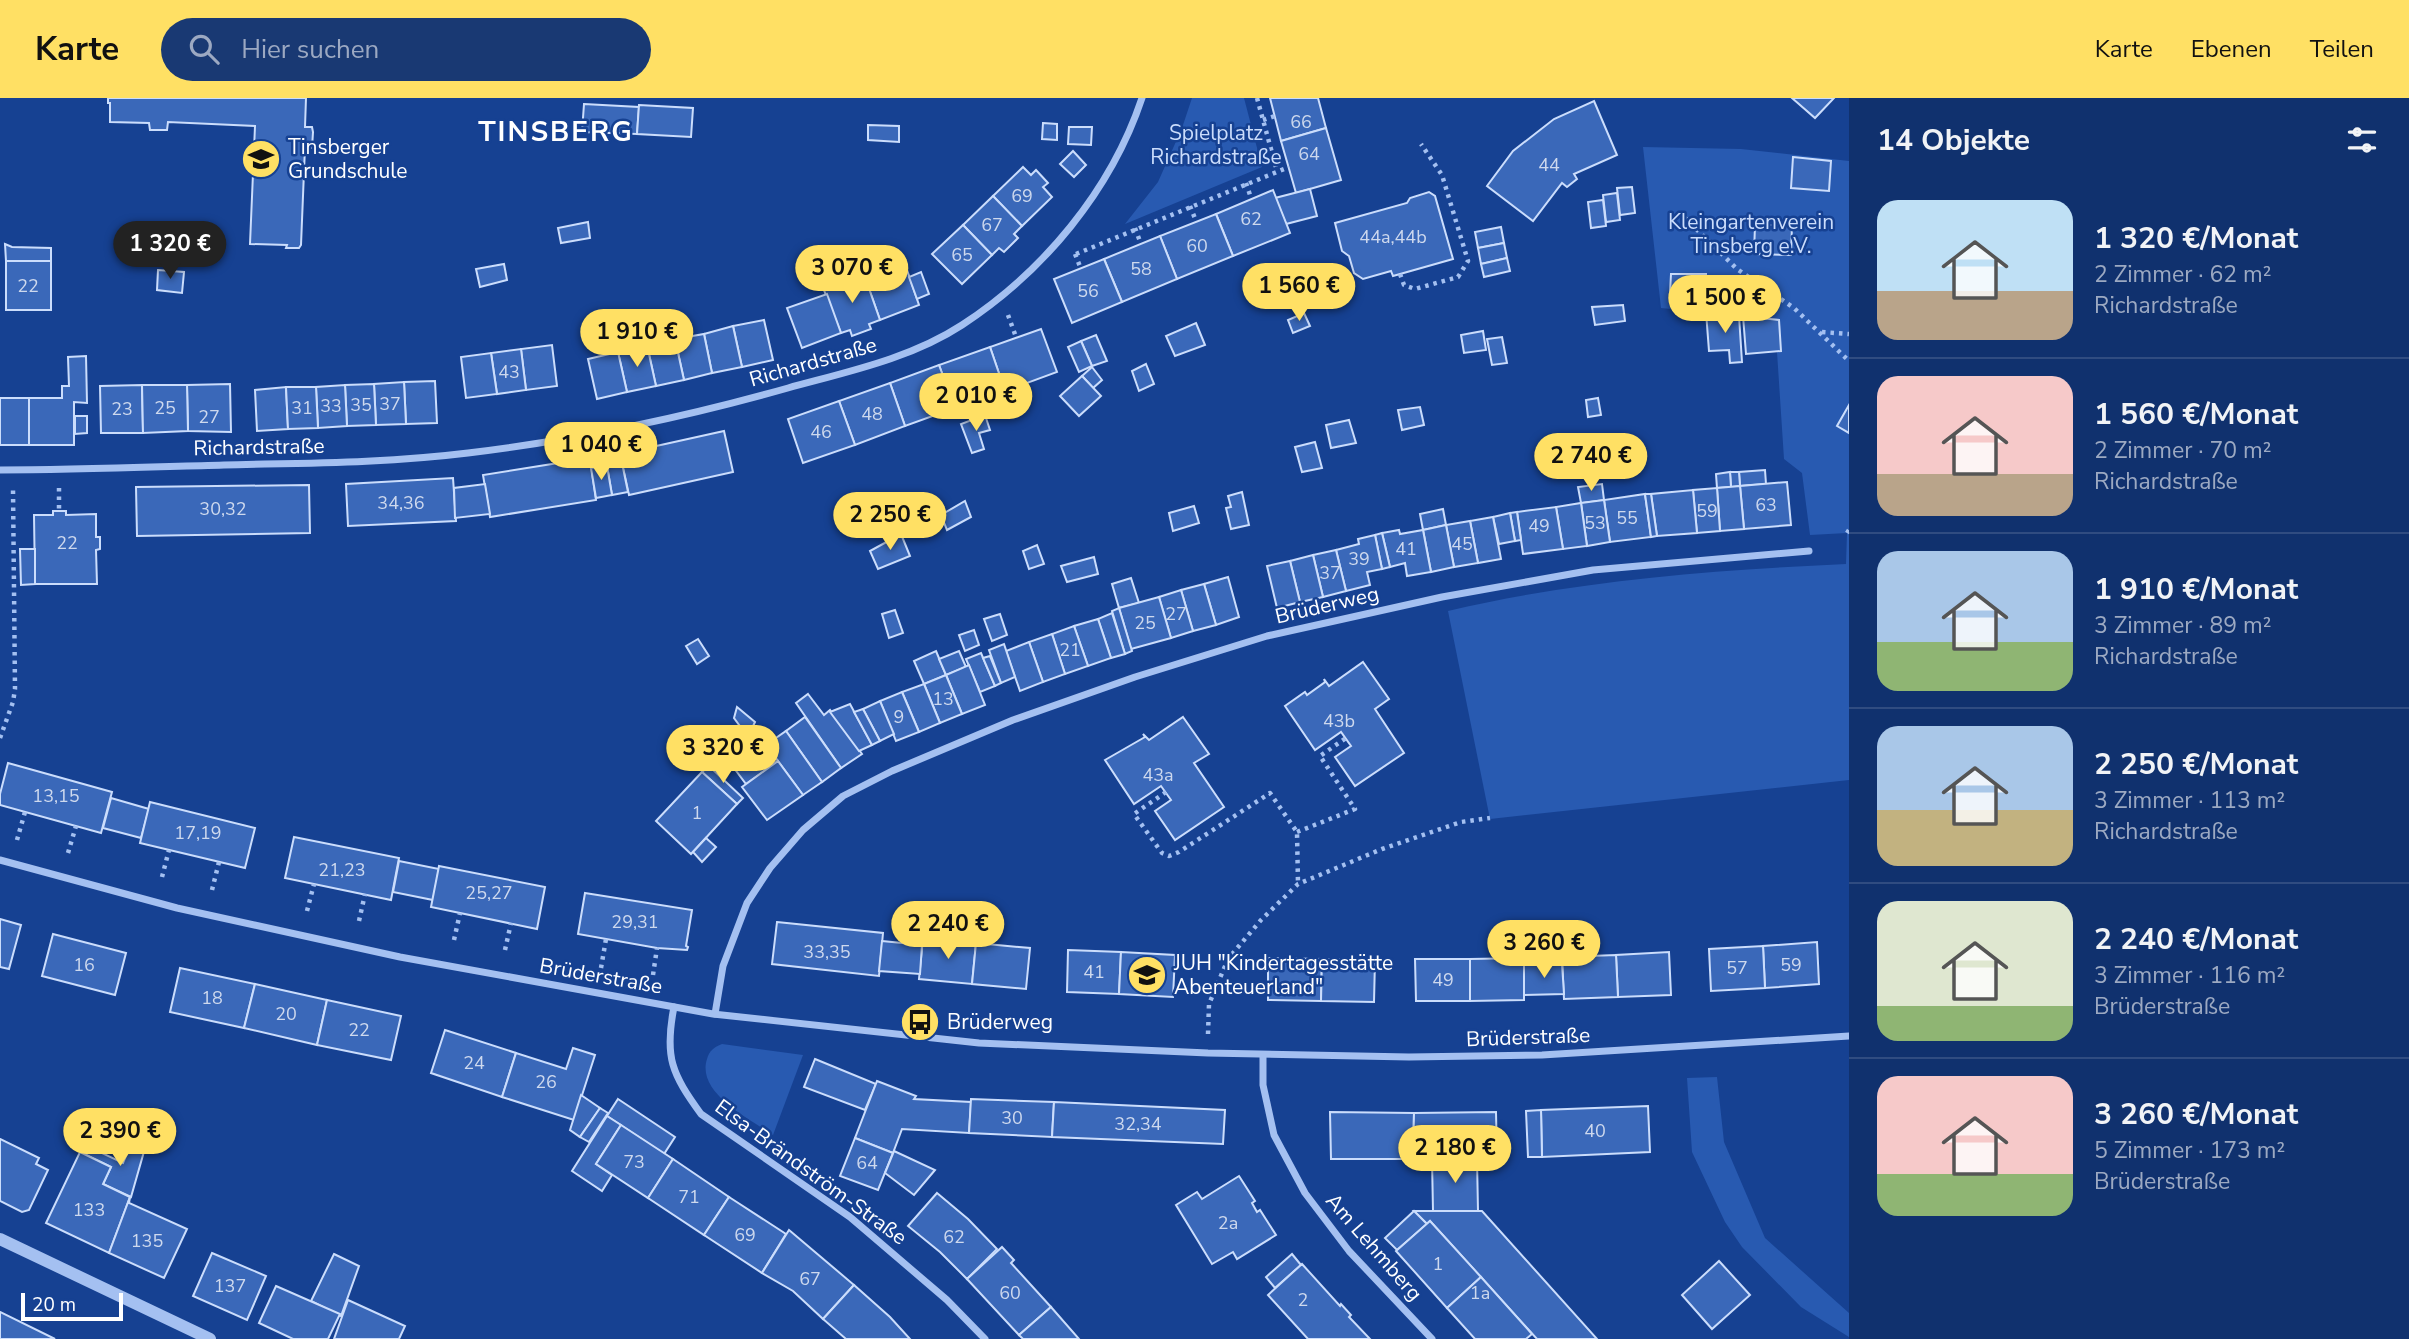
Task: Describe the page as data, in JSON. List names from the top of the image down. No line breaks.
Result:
{"streets":{"street":["Richardstraße","Brüderweg","Brüderstraße","Elsa-Brändström-Straße","Am Lehmberg"]},"crossings":[["Brüderweg","Brüderstraße"],["Brüderstraße","Elsa-Brändström-Straße"],["Brüderstraße","Am Lehmberg"]],"districts":["TINSBERG"],"parks":["Spielplatz Richardstraße","Kleingartenverein Tinsberg e.V."],"places":{"school or university":["Tinsberger Grundschule","JUH \"Kindertagesstätte Abenteuerland\""],"bus stop":["Brüderweg"]},"house_numbers":["66","64","44","69","62","67","44a,44b","60","65","58","22","56","43","37","35","33","25","31","23","48","27","46","34,36","63","30,32","59","55","53","49","22","45","41","39","37","27","25","21","13","9","43b","43a","13,15","1","17,19","21,23","25,27","29,31","33,35","16","59","57","41","49","18","20","22","24","26","30","32,34","40","73","64","71","133","2a","69","62","135","1","67","137","60","1a","2"],"scale_bar":"20 m","page":{"header":"Karte","search":"Hier suchen","nav":["Karte","Ebenen","Teilen"],"heading":"14 Objekte","list":[{"name":"1 320 €/Monat","note":"2 Zimmer · 62 m² · Richardstraße"},{"name":"1 560 €/Monat","note":"2 Zimmer · 70 m² · Richardstraße"},{"name":"1 910 €/Monat","note":"3 Zimmer · 89 m² · Richardstraße"},{"name":"2 250 €/Monat","note":"3 Zimmer · 113 m² · Richardstraße"},{"name":"2 240 €/Monat","note":"3 Zimmer · 116 m² · Brüderstraße"},{"name":"3 260 €/Monat","note":"5 Zimmer · 173 m² · Brüderstraße"}],"price":["1 320 €","3 070 €","1 560 €","1 500 €","1 910 €","2 010 €","1 040 €","2 740 €","2 250 €","3 320 €","2 240 €","3 260 €","2 390 €","2 180 €"],"scale":"20 m"}}
